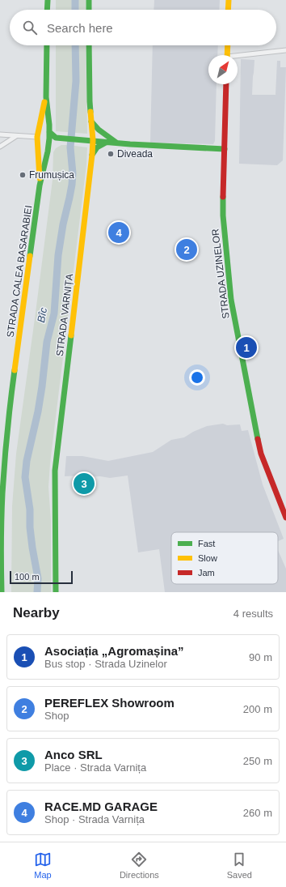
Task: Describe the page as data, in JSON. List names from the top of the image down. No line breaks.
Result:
{"streets":{"main road":["STRADA CALEA BASARABIEI","STRADA UZINELOR","STRADA VARNIȚA"]},"water":["Bîc"],"places":["Diveada","Frumușica"],"legend":["Fast","Slow","Jam"],"scale_bar":"100 m","north":"top right","page":{"search":"Search here","pins":["4","2","1","3"],"scale":"100 m","heading":["Nearby","4 results"],"list":[{"mark":"1","name":"Asociația „Agromașina”","note":"Bus stop · Strada Uzinelor","value":"90 m"},{"mark":"2","name":"PEREFLEX Showroom","note":"Shop","value":"200 m"},{"mark":"3","name":"Anco SRL","note":"Place · Strada Varnița","value":"250 m"},{"mark":"4","name":"RACE.MD GARAGE","note":"Shop · Strada Varnița","value":"260 m"}],"nav":["Map","Directions","Saved"]}}
